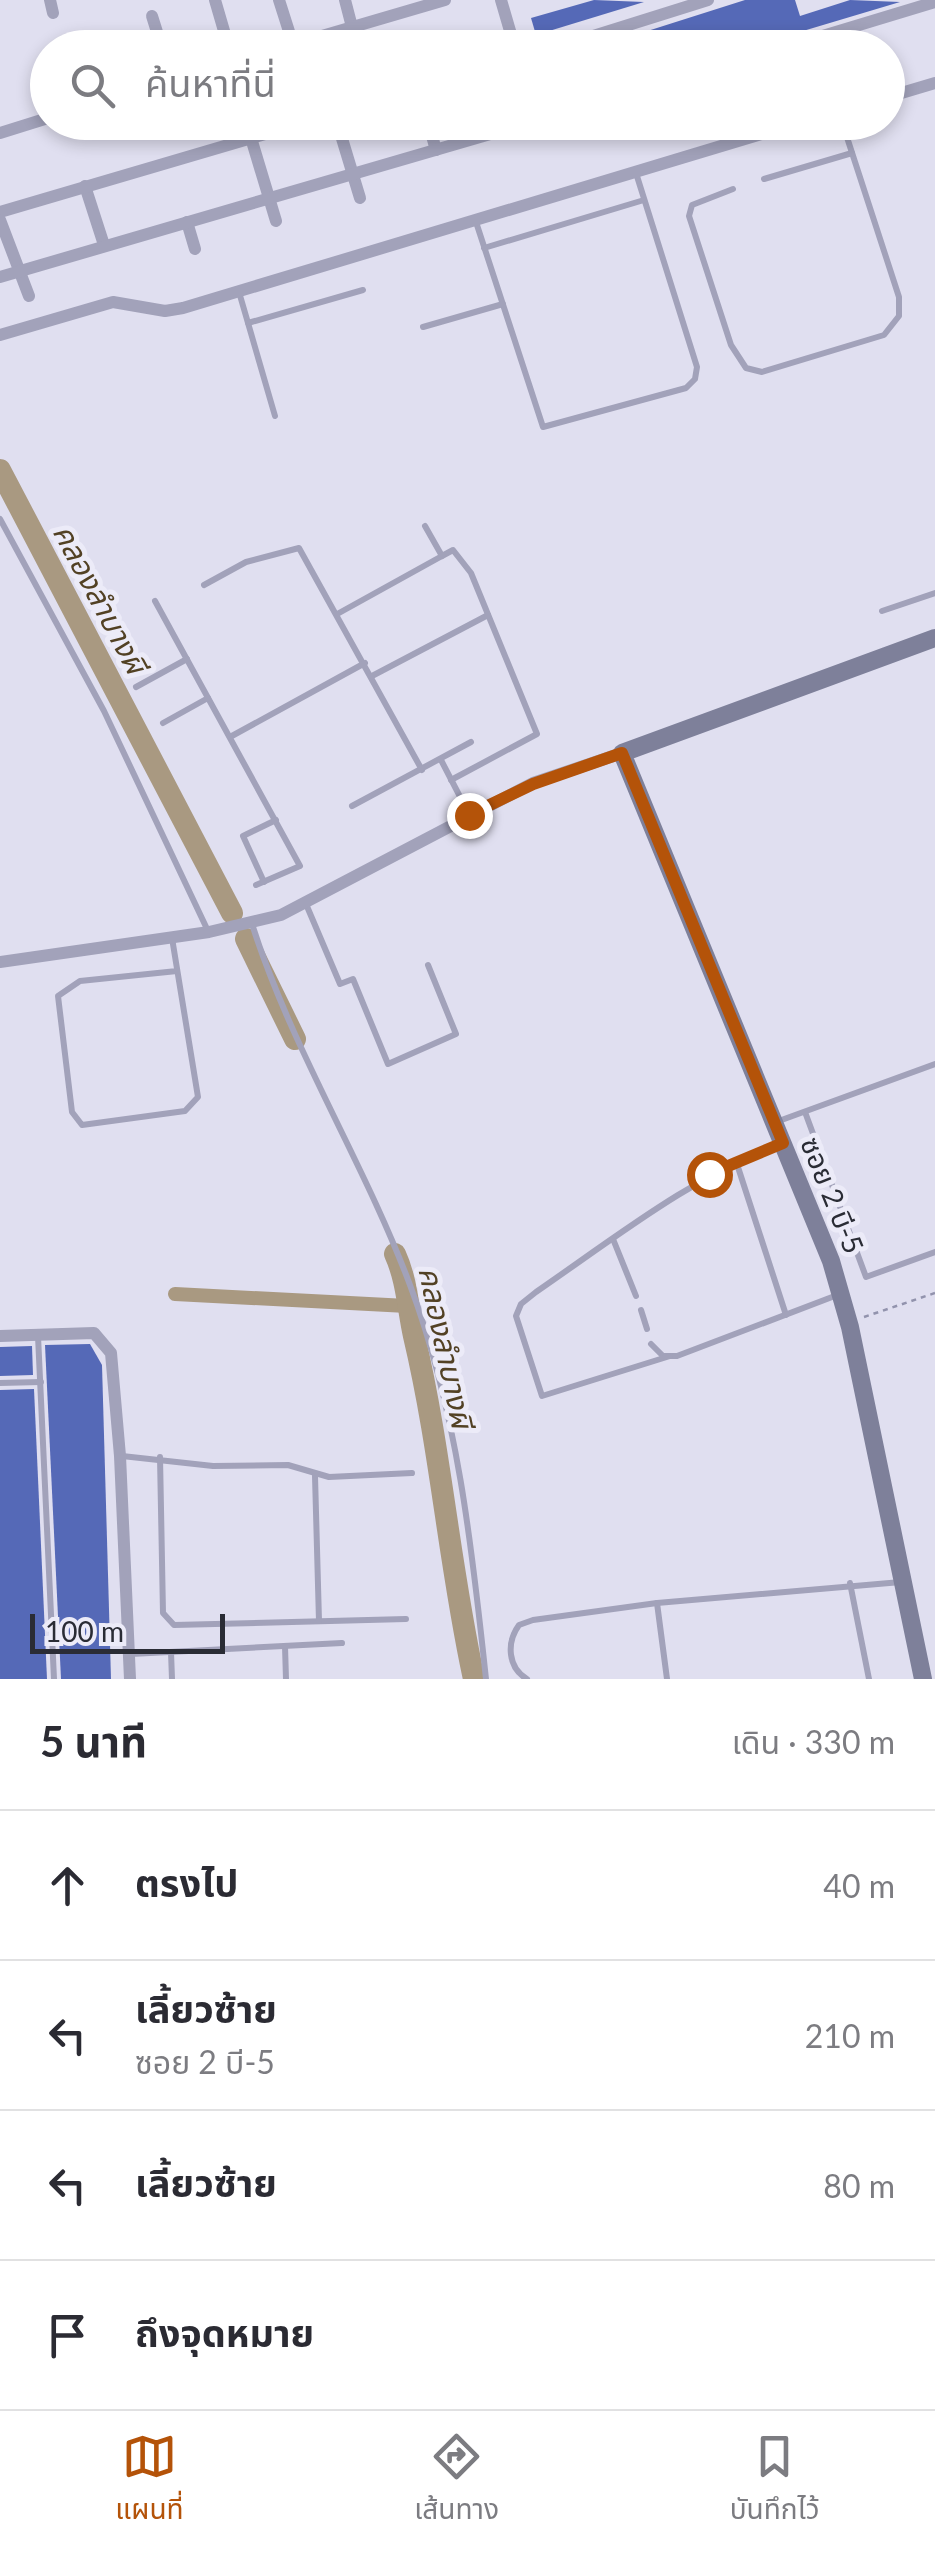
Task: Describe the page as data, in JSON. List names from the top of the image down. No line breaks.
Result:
{"streets":{"street":["ซอย 2 บี-5"]},"water":["คลองลำบางผี"],"scale_bar":"100 m","page":{"search":"ค้นหาที่นี่","scale":"100 m","heading":["5 นาที","เดิน · 330 m"],"list":[["ตรงไป","40 m"],["เลี้ยวซ้าย","ซอย 2 บี-5","210 m"],["เลี้ยวซ้าย","80 m"],"ถึงจุดหมาย"],"nav":["แผนที่","เส้นทาง","บันทึกไว้"]}}
